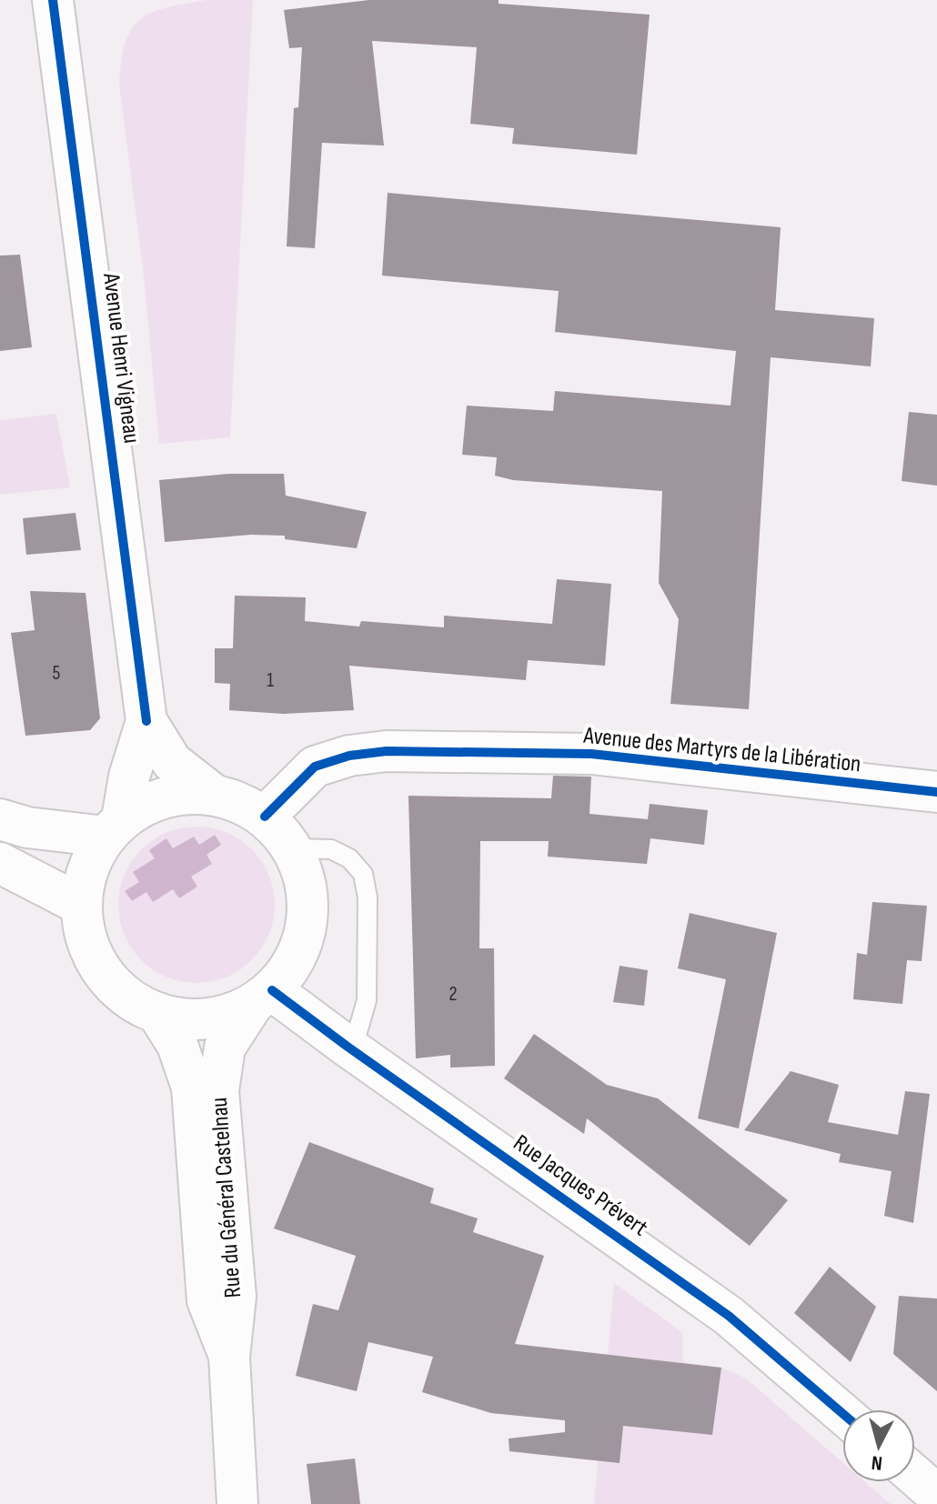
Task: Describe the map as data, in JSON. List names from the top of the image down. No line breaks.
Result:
{"streets":{"main road":["Avenue Henri Vigneau","Avenue des Martyrs de la Libération","Rue Jacques Prévert","Rue du Général Castelnau"]},"crossings":[["Avenue Henri Vigneau","Avenue des Martyrs de la Libération"],["Avenue Henri Vigneau","Rue Jacques Prévert"],["Avenue Henri Vigneau","Rue du Général Castelnau"],["Avenue des Martyrs de la Libération","Rue Jacques Prévert"],["Avenue des Martyrs de la Libération","Rue du Général Castelnau"],["Rue Jacques Prévert","Rue du Général Castelnau"]],"house_numbers":["5","1","2"],"north":"bottom"}
